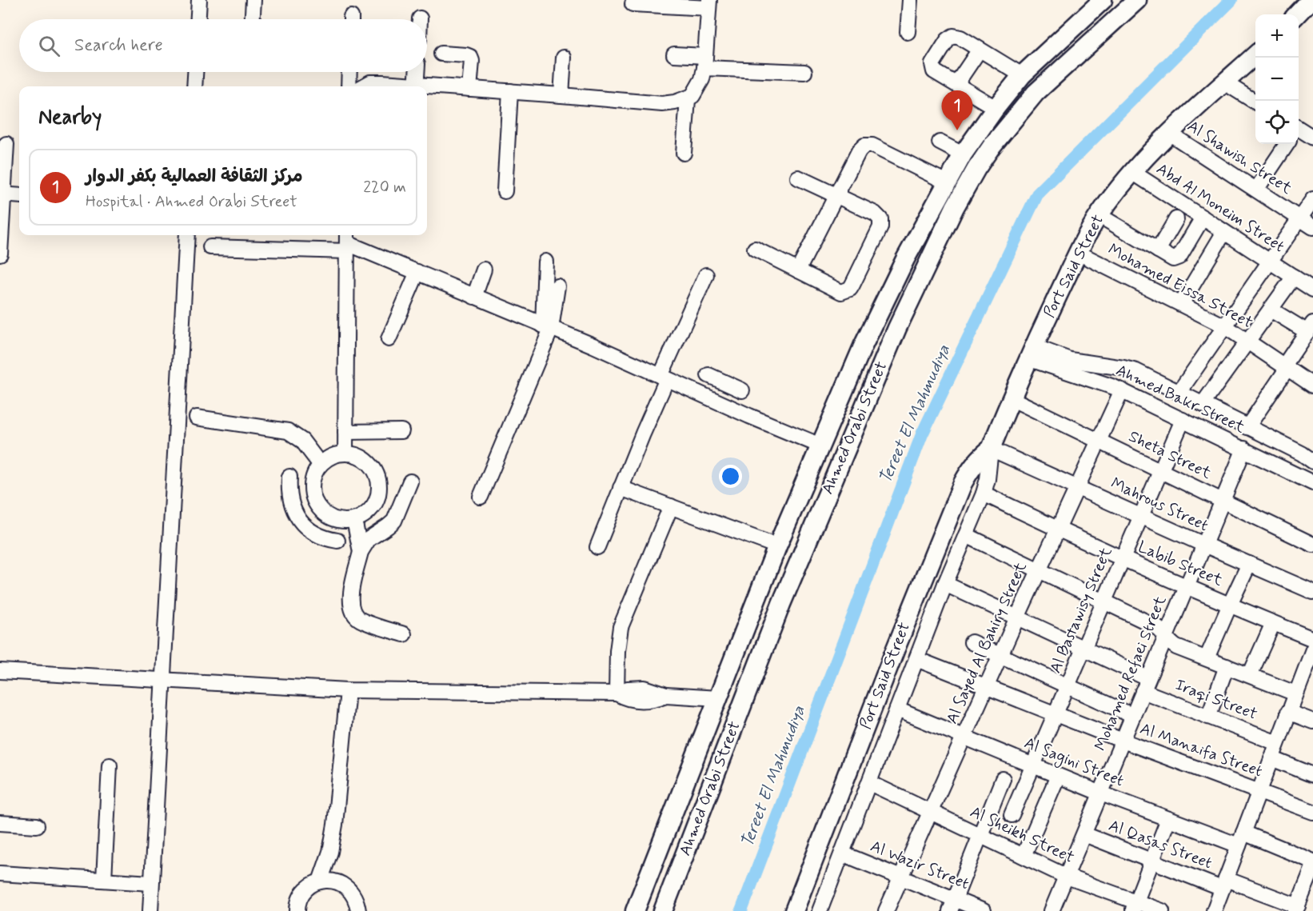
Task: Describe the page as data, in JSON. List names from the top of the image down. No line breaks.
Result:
{"streets":{"main road":["Port Said Street","Ahmed Orabi Street"],"street":["Al Shawish Street","Abd Al Moneim Street","Mohamed Eissa Street","Ahmed Bakr Street","Sheta Street","Mahrous Street","Labib Street","Al Bastawisy Street","Al Sayed Al Bahiry Street","Mohamed Refaei Street","Iraqi Street","Al Manaifa Street","Al Sagini Street","Al Sheikh Street","Al Qasas Street","Al Wazir Street"]},"crossings":[["Al Shawish Street","Port Said Street"],["Abd Al Moneim Street","Port Said Street"],["Port Said Street","Mohamed Eissa Street"],["Port Said Street","Ahmed Bakr Street"],["Port Said Street","Sheta Street"],["Port Said Street","Mahrous Street"],["Port Said Street","Labib Street"],["Port Said Street","Iraqi Street"],["Port Said Street","Al Manaifa Street"],["Port Said Street","Al Sagini Street"],["Port Said Street","Al Sheikh Street"],["Port Said Street","Al Wazir Street"],["Ahmed Bakr Street","Al Bastawisy Street"],["Ahmed Bakr Street","Al Sayed Al Bahiry Street"],["Ahmed Bakr Street","Mohamed Refaei Street"],["Sheta Street","Al Bastawisy Street"],["Sheta Street","Al Sayed Al Bahiry Street"],["Sheta Street","Mohamed Refaei Street"],["Mahrous Street","Al Bastawisy Street"],["Mahrous Street","Al Sayed Al Bahiry Street"],["Mahrous Street","Mohamed Refaei Street"],["Labib Street","Al Bastawisy Street"],["Labib Street","Al Sayed Al Bahiry Street"],["Labib Street","Mohamed Refaei Street"],["Al Bastawisy Street","Iraqi Street"],["Al Bastawisy Street","Al Manaifa Street"],["Al Bastawisy Street","Al Sagini Street"],["Al Sayed Al Bahiry Street","Iraqi Street"],["Al Sayed Al Bahiry Street","Al Manaifa Street"],["Al Sayed Al Bahiry Street","Al Sagini Street"],["Al Sayed Al Bahiry Street","Al Sheikh Street"],["Al Sayed Al Bahiry Street","Al Wazir Street"],["Mohamed Refaei Street","Iraqi Street"],["Mohamed Refaei Street","Al Manaifa Street"],["Mohamed Refaei Street","Al Sagini Street"],["Mohamed Refaei Street","Al Sheikh Street"],["Mohamed Refaei Street","Al Qasas Street"]],"water":["Tereet El Mahmudiya"],"page":{"map_buttons":["+","−"],"search":"Search here","heading":"Nearby","pins":"1","list":[{"mark":"1","name":"مركز الثقافة العمالية بكفر الدوار","note":"Hospital · Ahmed Orabi Street","value":"220 m"}]}}
